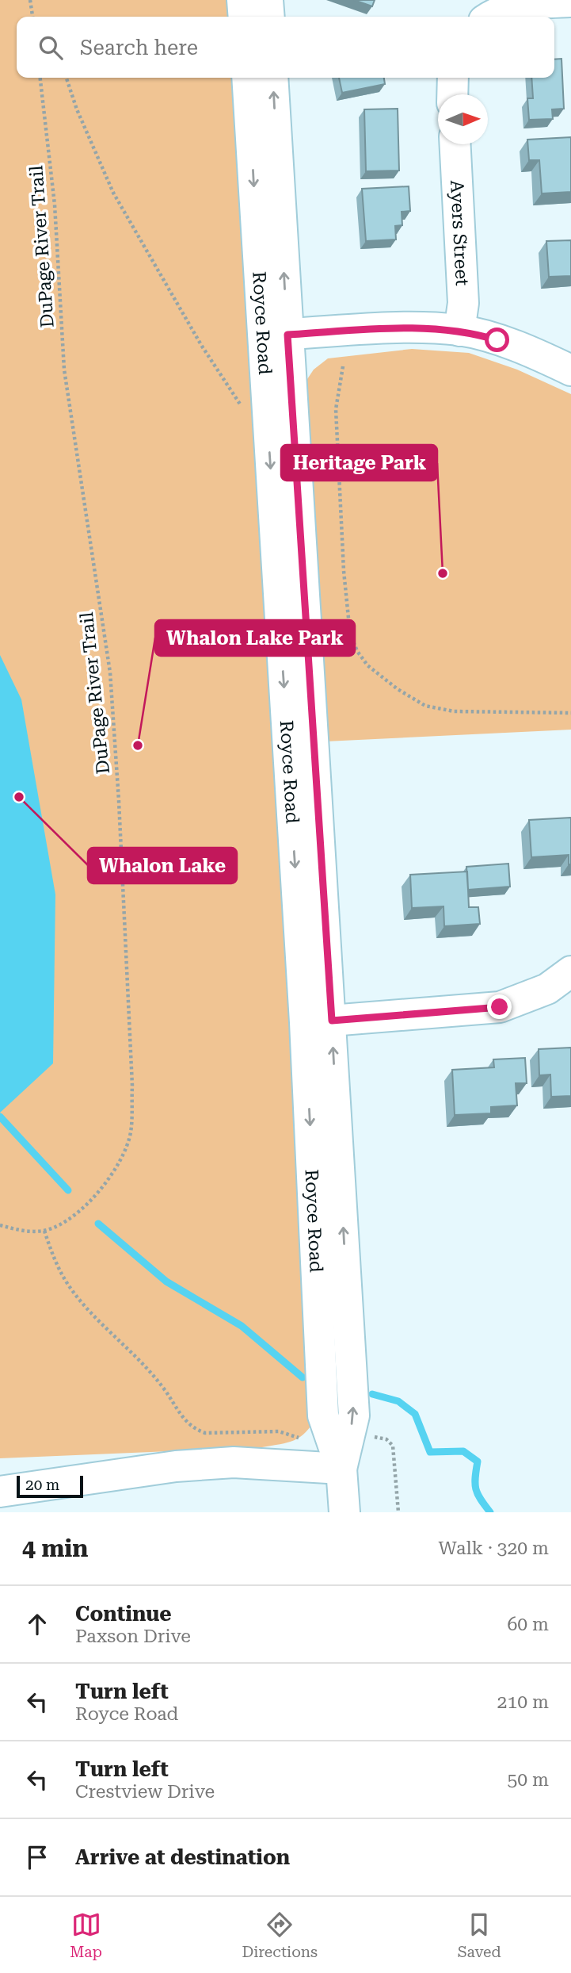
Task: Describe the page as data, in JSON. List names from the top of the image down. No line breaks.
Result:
{"streets":{"street":["Ayers Street","Royce Road"],"path":["DuPage River Trail"]},"places":["Heritage Park","Whalon Lake Park","Whalon Lake"],"scale_bar":"20 m","north":"right","page":{"search":"Search here","scale":"20 m","heading":["4 min","Walk · 320 m"],"list":[["Continue","Paxson Drive","60 m"],["Turn left","Royce Road","210 m"],["Turn left","Crestview Drive","50 m"],"Arrive at destination"],"nav":["Map","Directions","Saved"]}}
